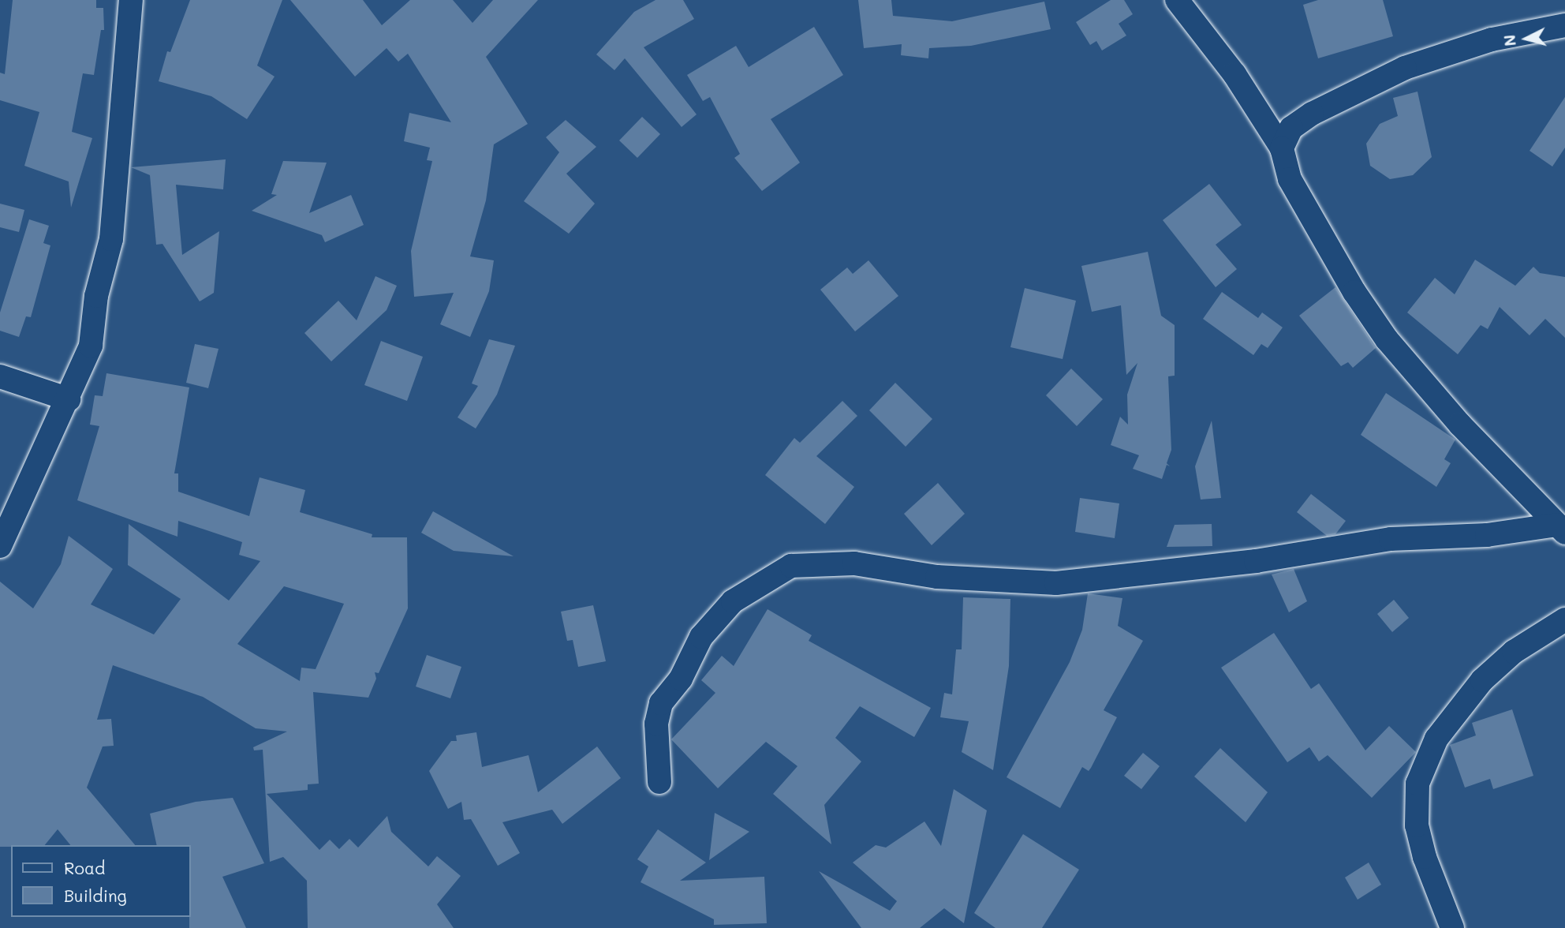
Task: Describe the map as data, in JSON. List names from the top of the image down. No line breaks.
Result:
{"legend":["Road","Building"],"north":"left"}
